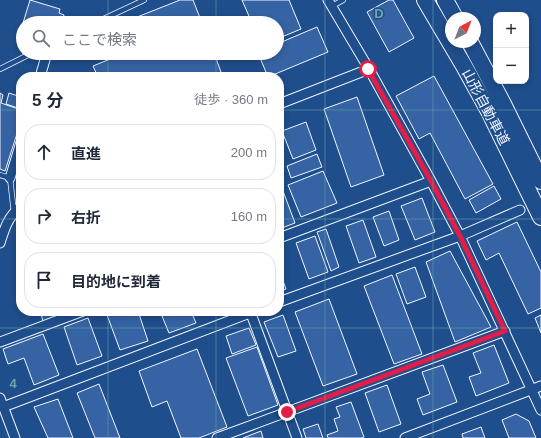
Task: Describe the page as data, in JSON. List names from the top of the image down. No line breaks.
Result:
{"streets":{"highway":["山形自動車道"]},"north":"top right","page":{"map_buttons":["+","−"],"search":"ここで検索","heading":["5 分","徒歩 · 360 m"],"list":[["直進","200 m"],["右折","160 m"],"目的地に到着"]},"grid":{"columns":["D"],"rows":["4"]}}
